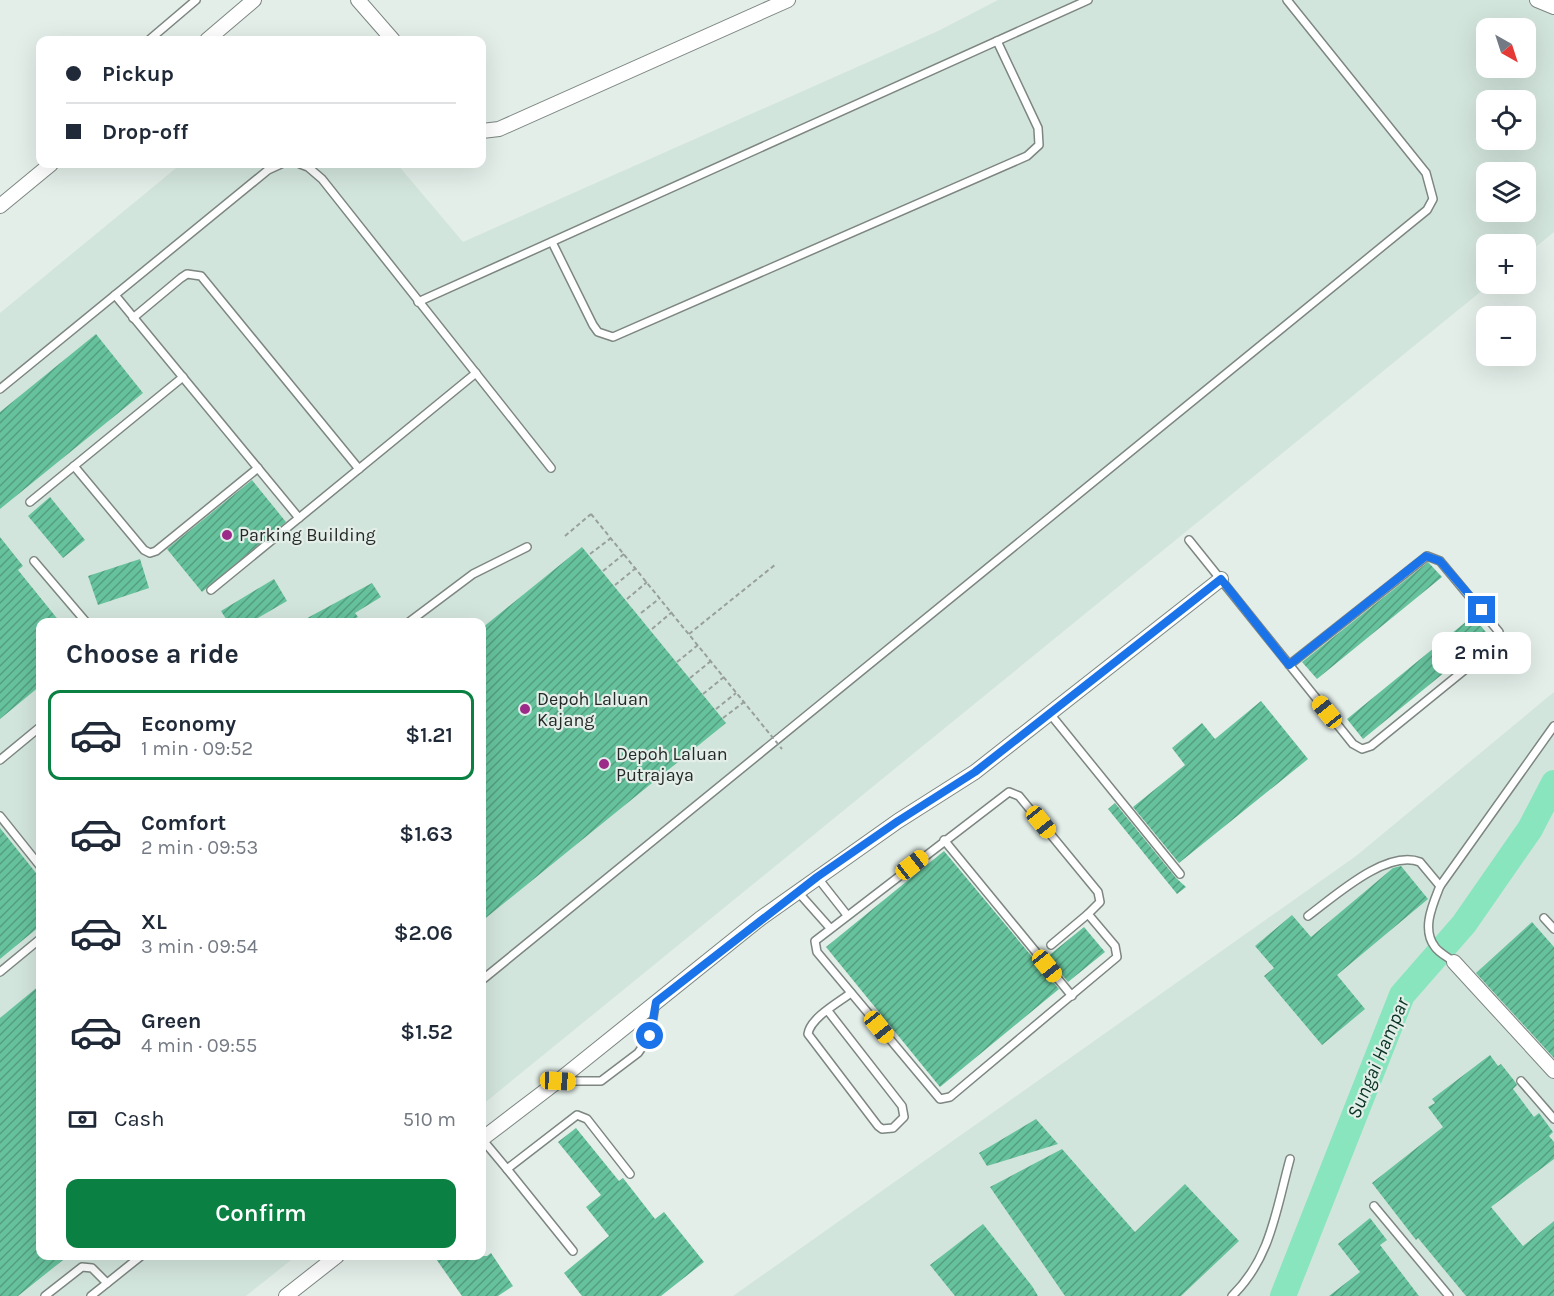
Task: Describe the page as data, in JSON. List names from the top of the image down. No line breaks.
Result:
{"water":["Sungai Hampar"],"places":["Parking Building","Depoh Laluan Kajang","Depoh Laluan Putrajaya"],"north":"bottom right","page":{"map_buttons":["+","−"],"banner":["Pickup","Drop-off"],"heading":"Choose a ride","bubble":"2 min","list":[{"name":"Economy","note":"1 min · 09:52","value":"$1.21"},{"name":"Comfort","note":"2 min · 09:53","value":"$1.63"},{"name":"XL","note":"3 min · 09:54","value":"$2.06"},{"name":"Green","note":"4 min · 09:55","value":"$1.52"}],"pay":["Cash","510 m"],"buttons":"Confirm"}}
